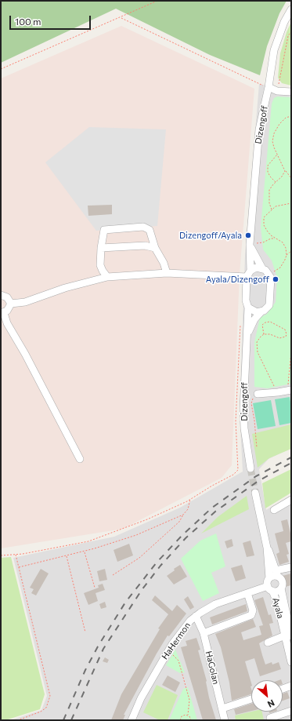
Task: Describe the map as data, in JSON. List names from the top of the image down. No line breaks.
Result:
{"streets":{"street":["Dizengoff","Ayala","HaHermon","HaGolan"]},"crossings":[["Ayala","HaHermon"],["HaHermon","HaGolan"]],"places":["Dizengoff/Ayala","Ayala/Dizengoff"],"scale_bar":"100 m","north":"bottom right"}
